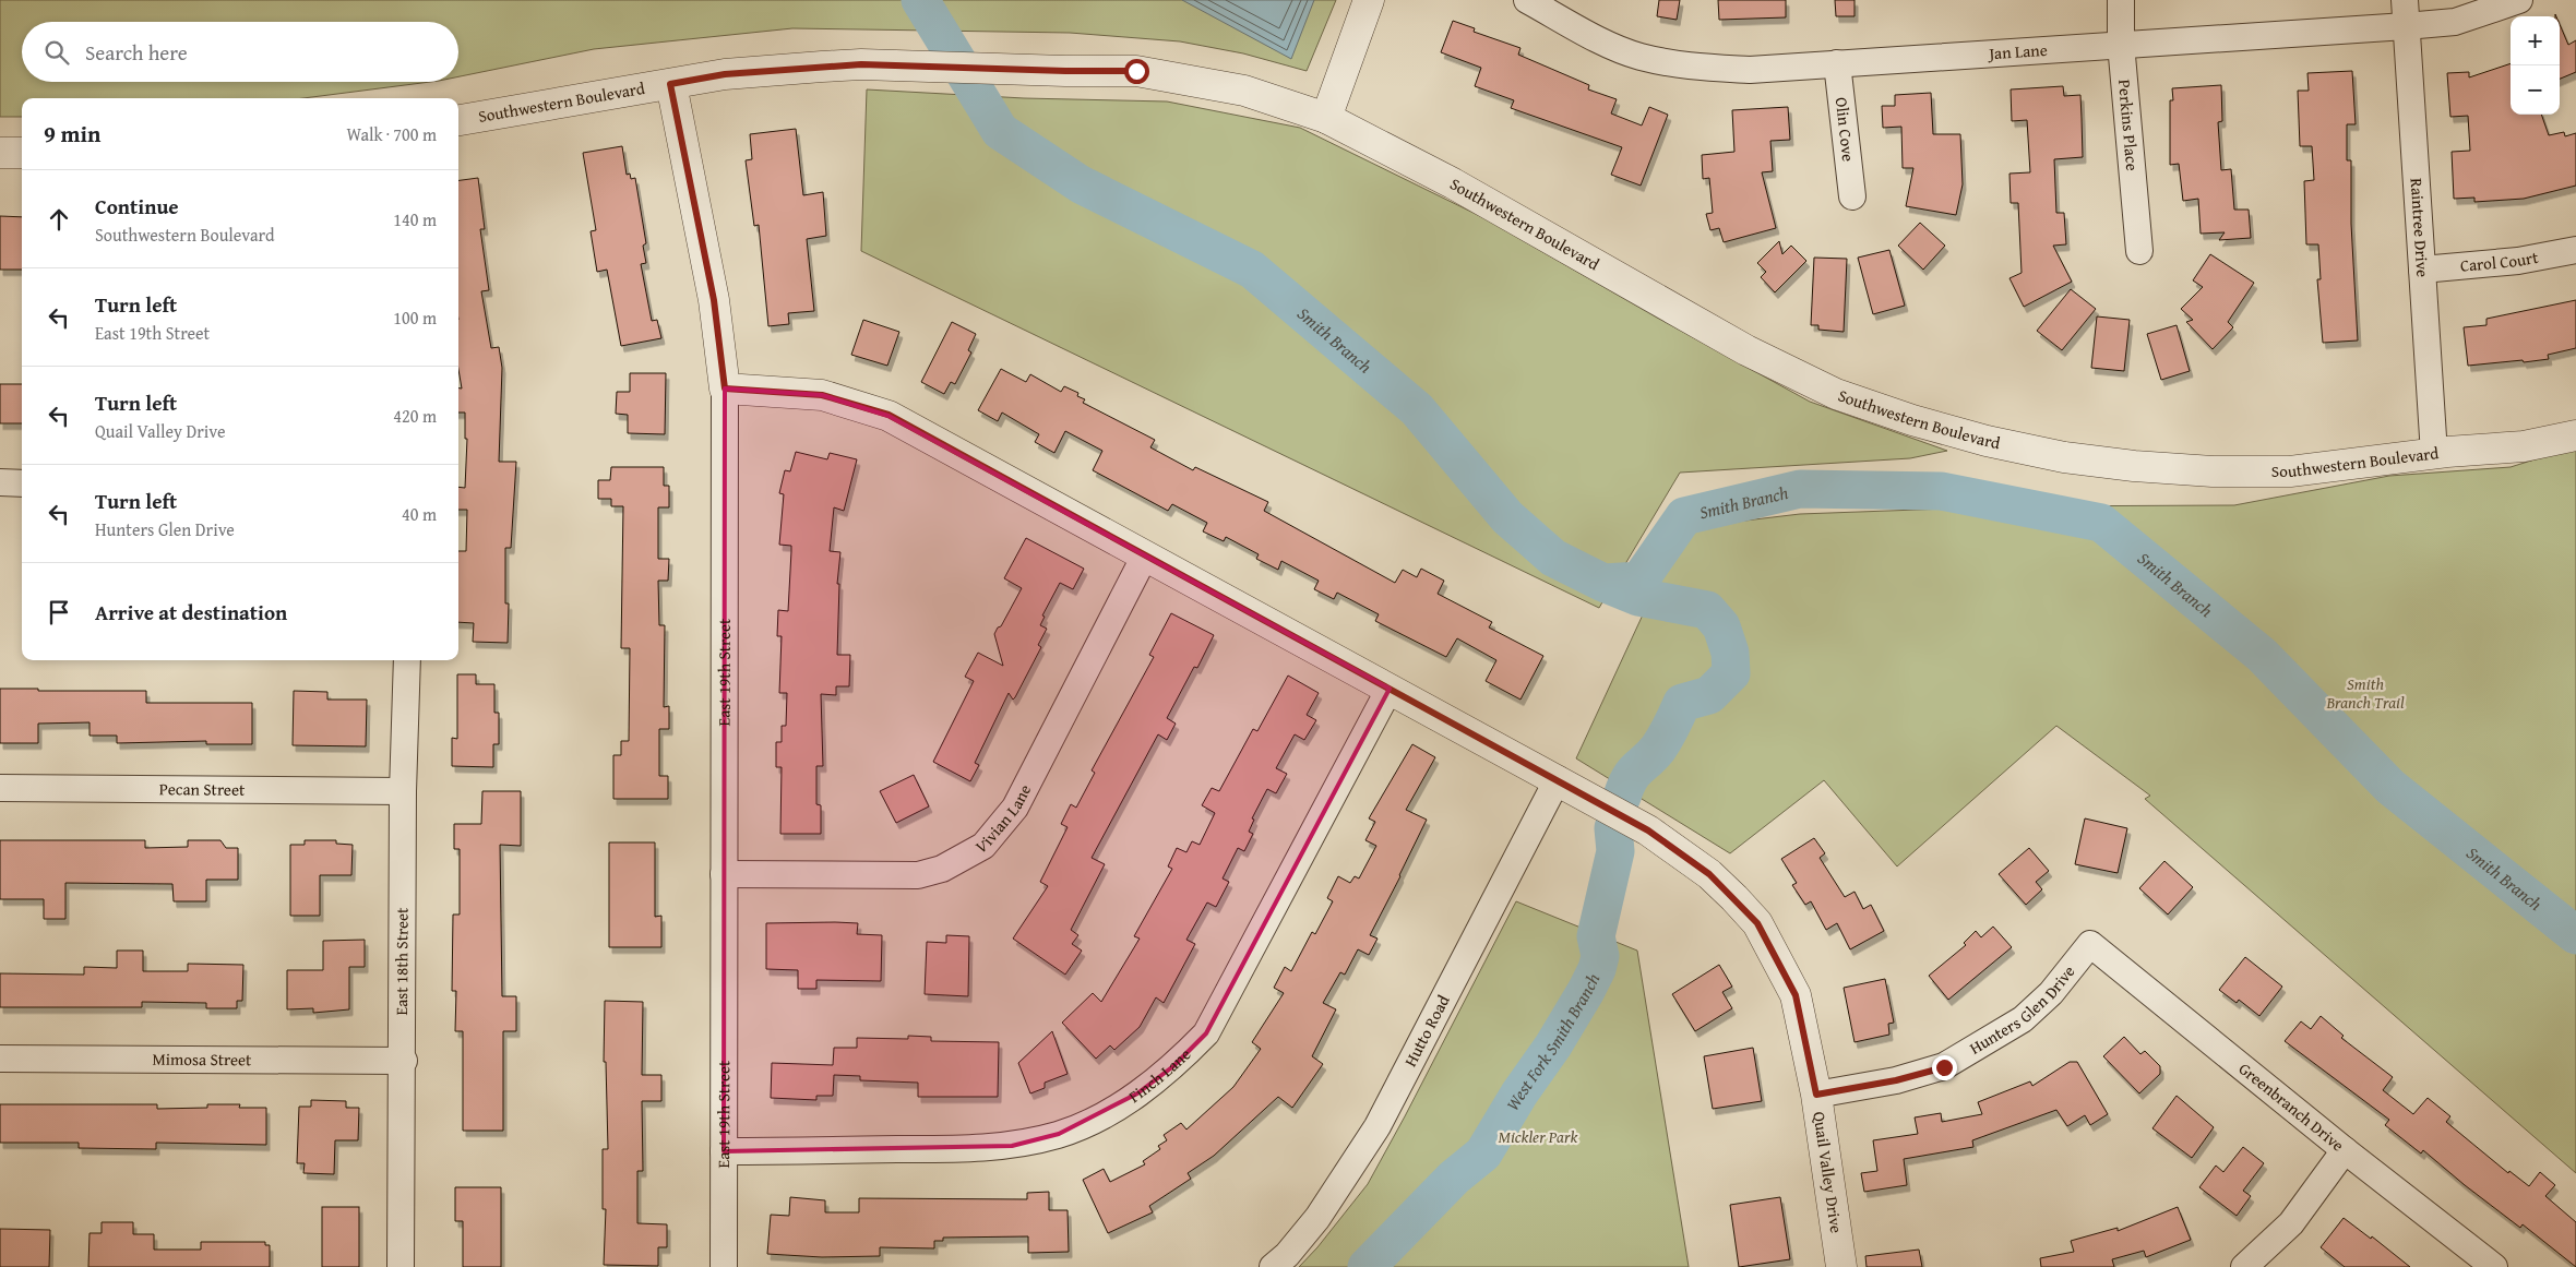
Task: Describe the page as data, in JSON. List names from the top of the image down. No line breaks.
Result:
{"streets":{"street":["Jan Lane","Southwestern Boulevard","Perkins Place","Olin Cove","Raintree Drive","Carol Court","East 19th Street","Pecan Street","Vivian Lane","East 18th Street","Hunters Glen Drive","Hutto Road","Mimosa Street","Finch Lane","Greenbranch Drive","Quail Valley Drive"]},"crossings":[["Jan Lane","Perkins Place"],["Jan Lane","Olin Cove"],["Jan Lane","Raintree Drive"],["Southwestern Boulevard","Raintree Drive"],["Southwestern Boulevard","East 19th Street"],["Raintree Drive","Carol Court"],["East 19th Street","Vivian Lane"],["East 19th Street","Finch Lane"],["East 19th Street","Quail Valley Drive"],["Pecan Street","East 18th Street"],["Vivian Lane","Quail Valley Drive"],["East 18th Street","Mimosa Street"],["Hunters Glen Drive","Greenbranch Drive"],["Hunters Glen Drive","Quail Valley Drive"],["Hutto Road","Quail Valley Drive"],["Finch Lane","Quail Valley Drive"]],"water":["Smith Branch","West Fork Smith Branch"],"parks":["Smith Branch Trail","Mickler Park"],"page":{"map_buttons":["+","−"],"search":"Search here","heading":["9 min","Walk · 700 m"],"list":[["Continue","Southwestern Boulevard","140 m"],["Turn left","East 19th Street","100 m"],["Turn left","Quail Valley Drive","420 m"],["Turn left","Hunters Glen Drive","40 m"],"Arrive at destination"]}}
